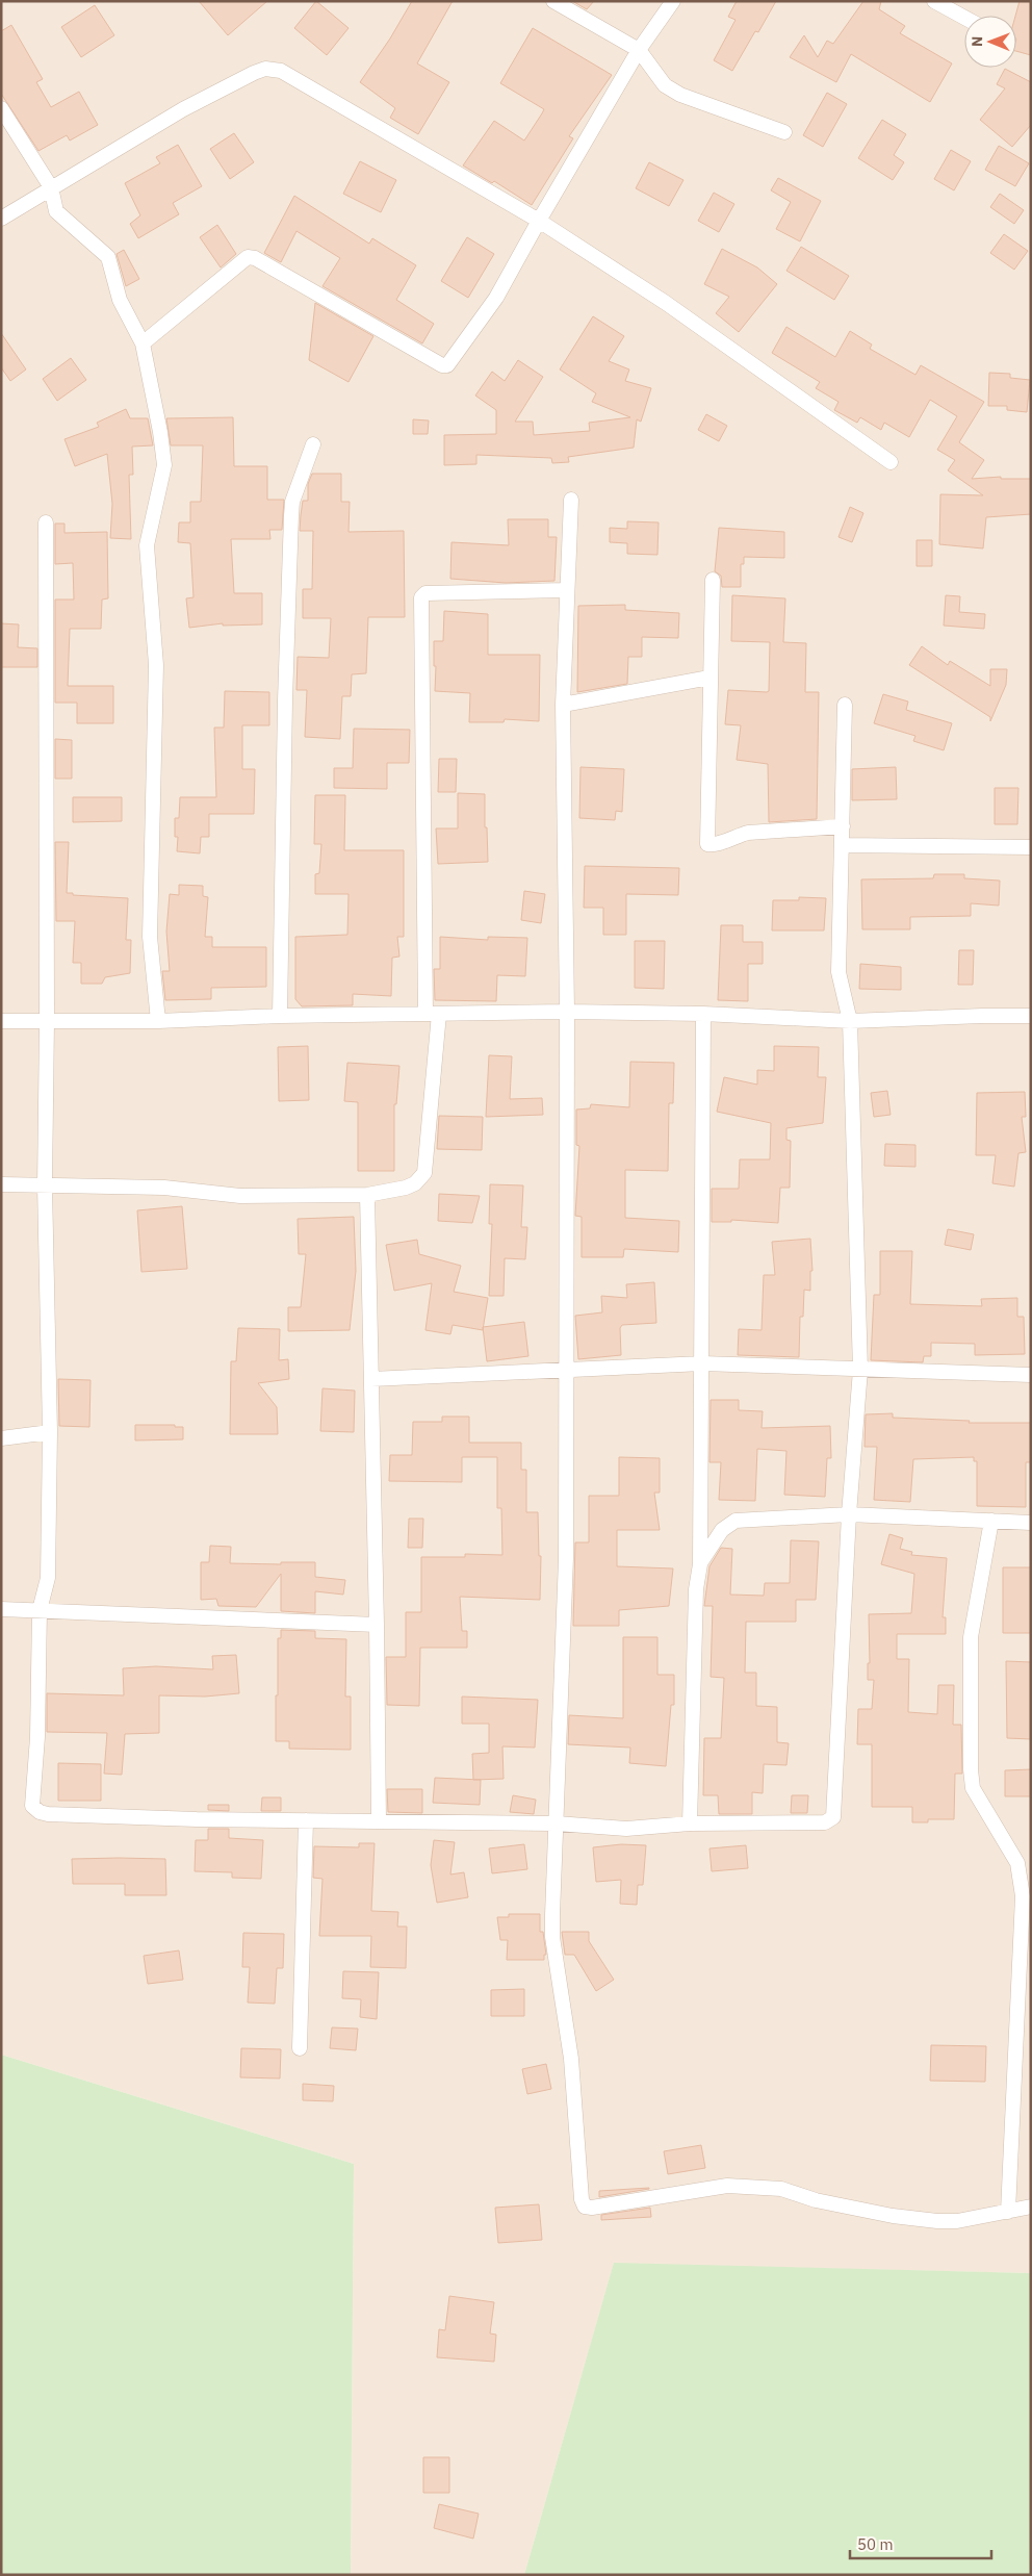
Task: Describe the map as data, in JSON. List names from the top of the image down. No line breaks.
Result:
{"scale_bar":"50 m","north":"left"}
